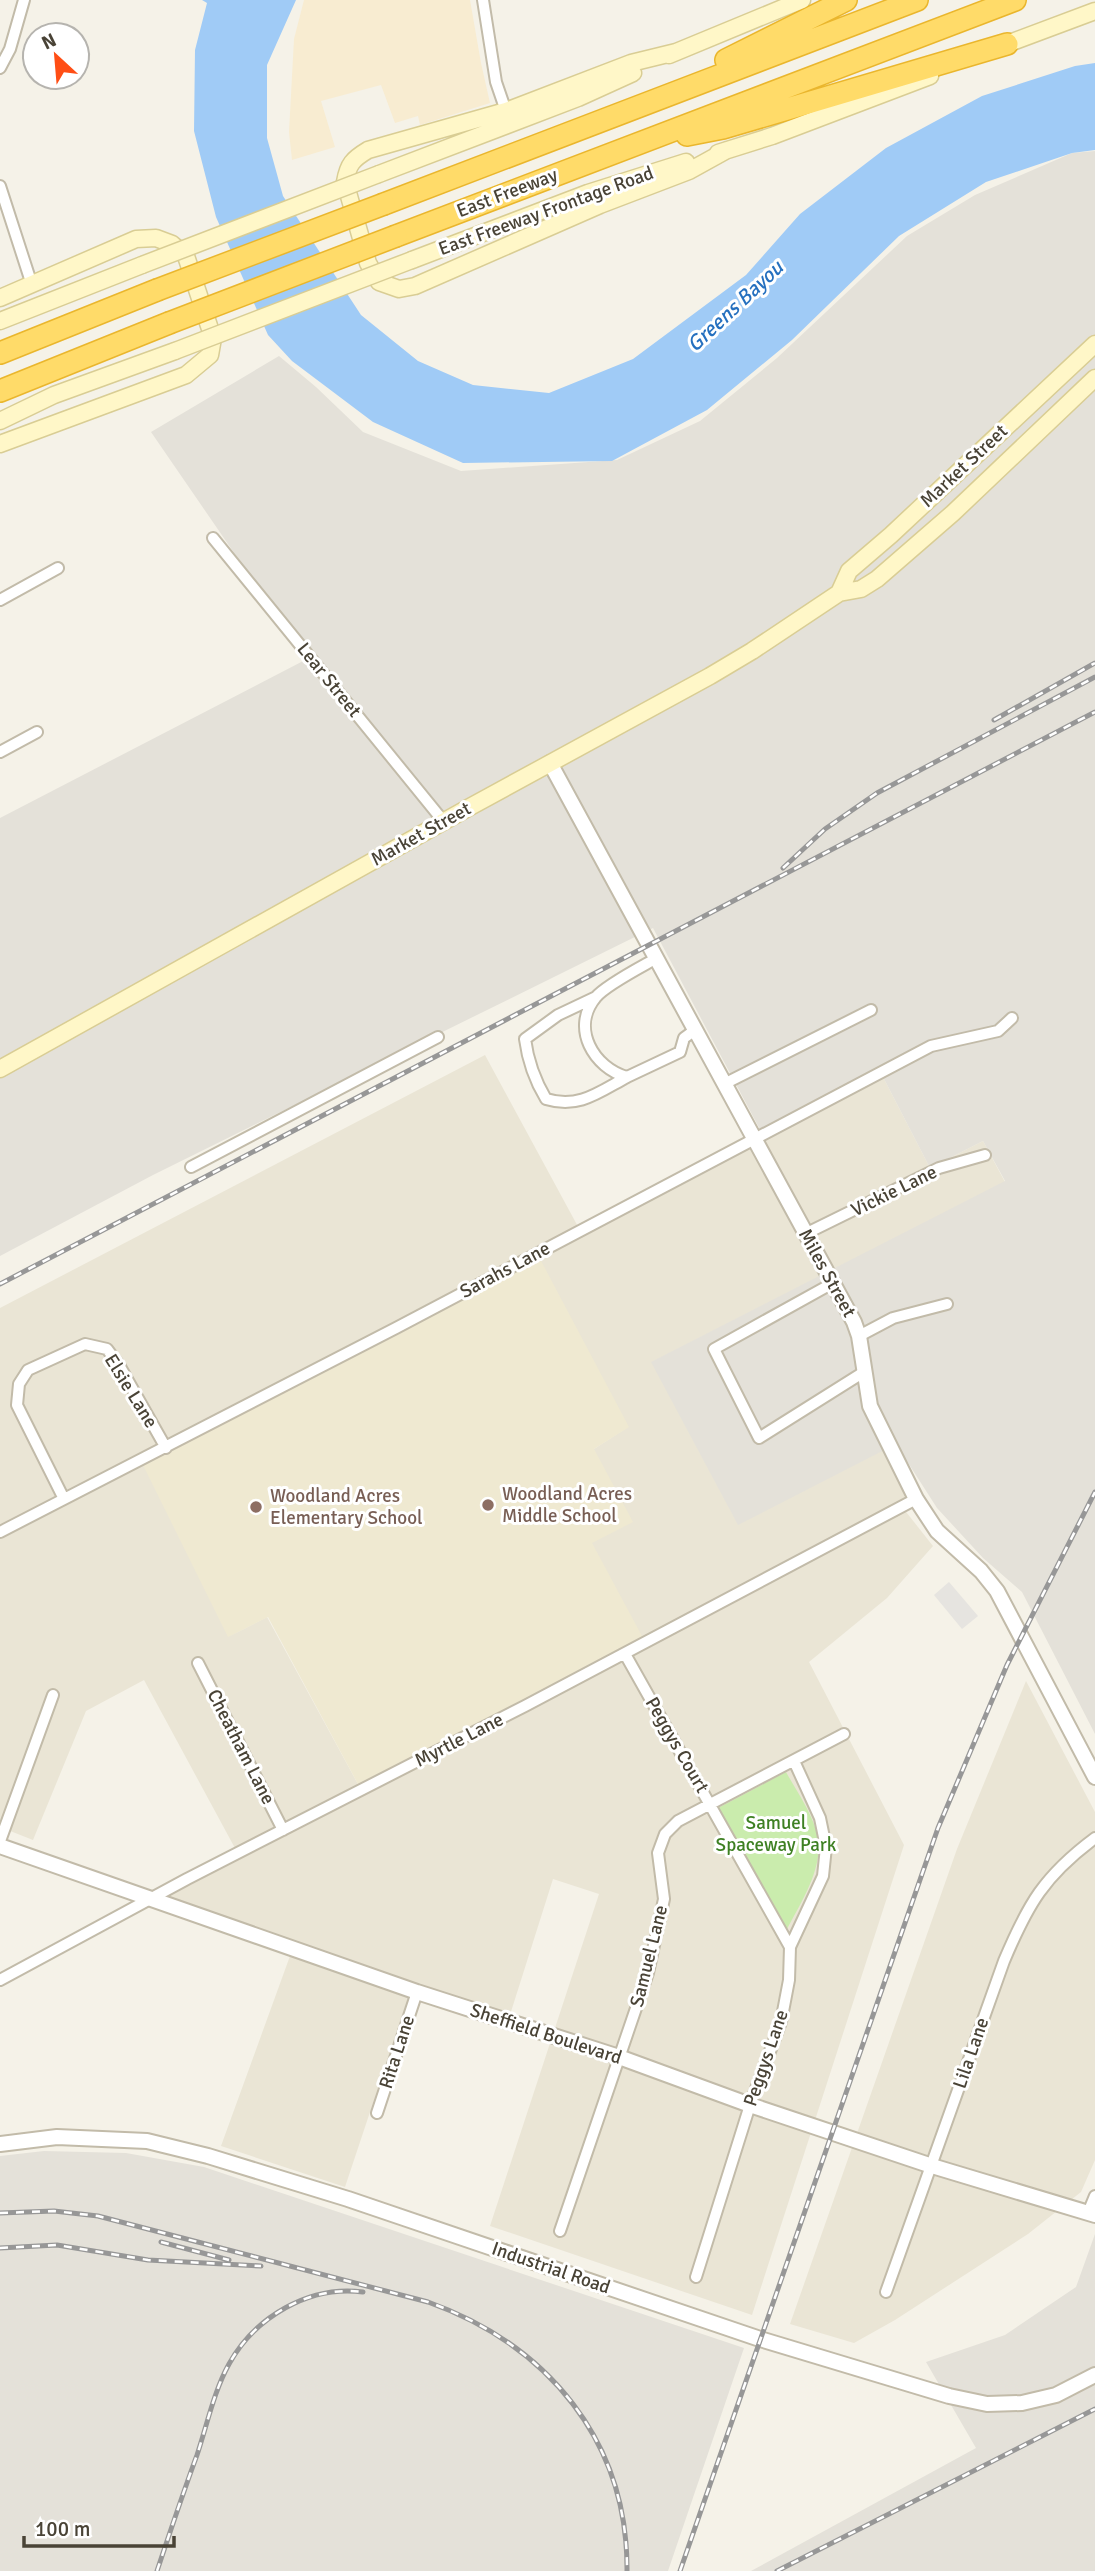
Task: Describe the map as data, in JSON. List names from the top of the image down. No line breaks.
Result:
{"streets":{"highway":["East Freeway"],"main road":["East Freeway Frontage Road","Market Street"],"street":["Lear Street","Vickie Lane","Sarahs Lane","Miles Street","Elsie Lane","Myrtle Lane","Peggys Court","Cheatham Lane","Samuel Lane","Sheffield Boulevard","Rita Lane","Lila Lane","Peggys Lane","Industrial Road"]},"crossings":[["Market Street","Lear Street"],["Market Street","Miles Street"],["Vickie Lane","Miles Street"],["Sarahs Lane","Miles Street"],["Sarahs Lane","Elsie Lane"],["Miles Street","Myrtle Lane"],["Myrtle Lane","Peggys Court"],["Myrtle Lane","Cheatham Lane"],["Myrtle Lane","Sheffield Boulevard"],["Peggys Court","Samuel Lane"],["Peggys Court","Peggys Lane"],["Samuel Lane","Sheffield Boulevard"],["Samuel Lane","Peggys Lane"],["Sheffield Boulevard","Rita Lane"],["Sheffield Boulevard","Lila Lane"],["Sheffield Boulevard","Peggys Lane"]],"water":["Greens Bayou"],"parks":["Samuel Spaceway Park"],"places":["Woodland Acres Middle School","Woodland Acres Elementary School"],"scale_bar":"100 m","north":"top left"}
